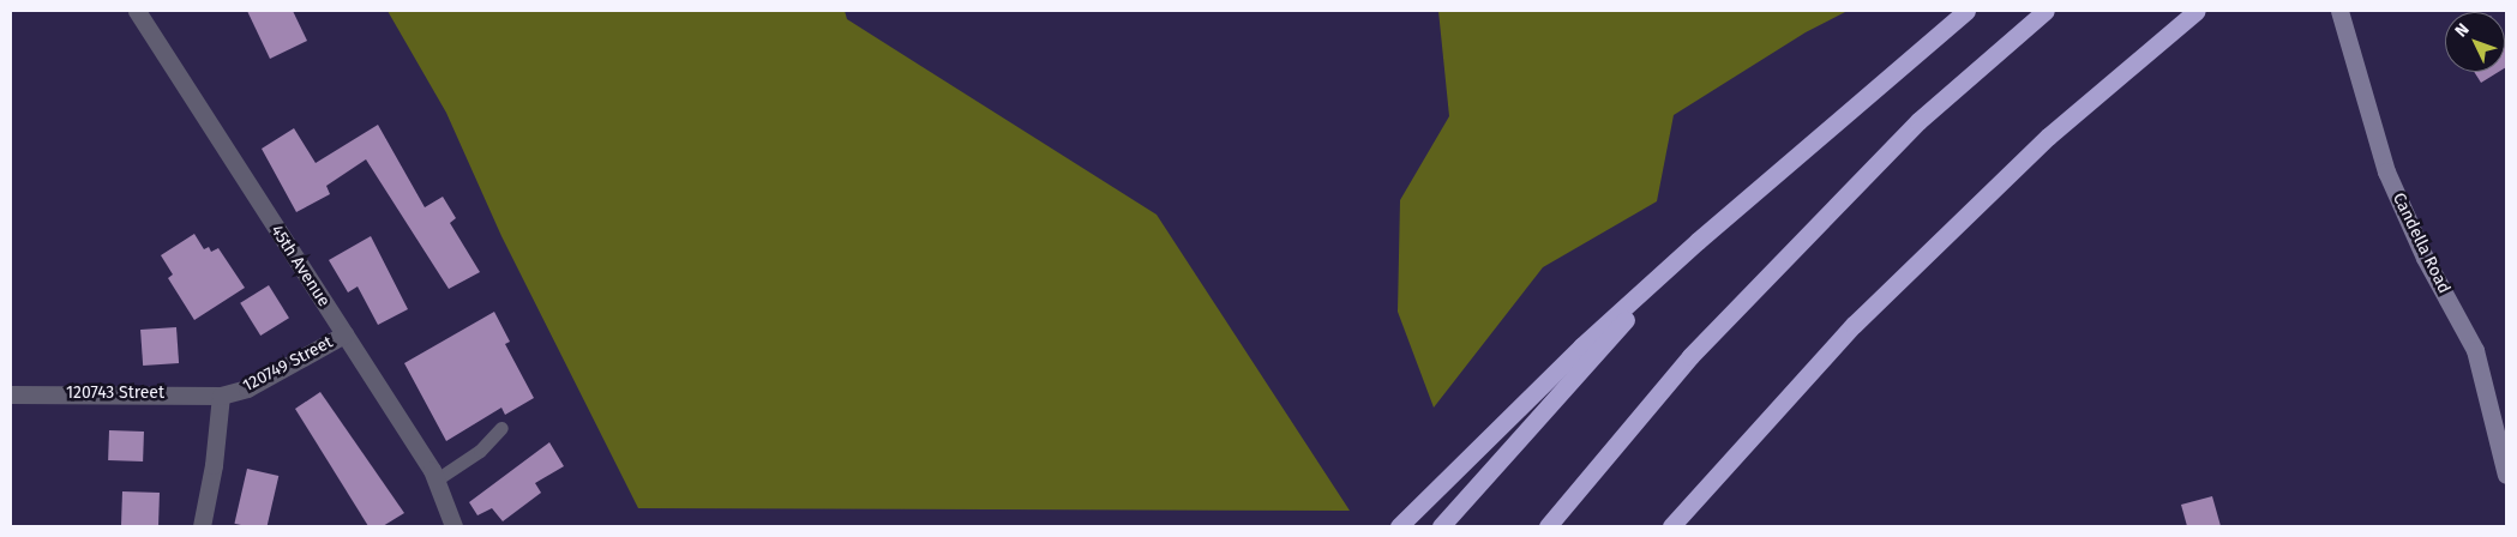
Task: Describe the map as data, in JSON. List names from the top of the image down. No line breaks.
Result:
{"streets":{"street":["Candella Road","45th Avenue","120749 Street","120743 Street"]},"crossings":[["45th Avenue","120749 Street"],["120749 Street","120743 Street"]],"north":"top left"}
